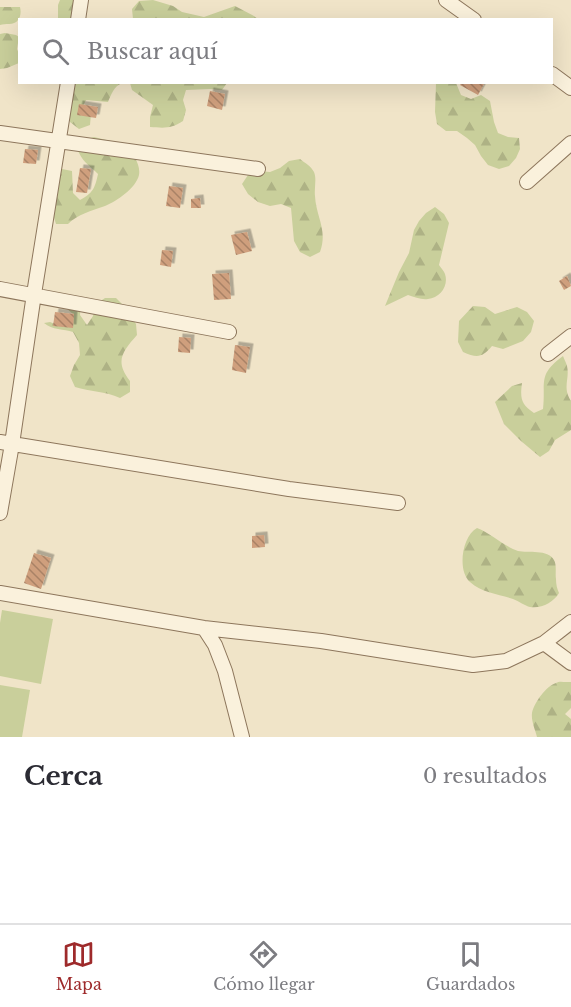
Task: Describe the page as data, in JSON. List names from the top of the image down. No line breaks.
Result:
{"page":{"search":"Buscar aquí","heading":["Cerca","0 resultados"],"nav":["Mapa","Cómo llegar","Guardados"]}}
